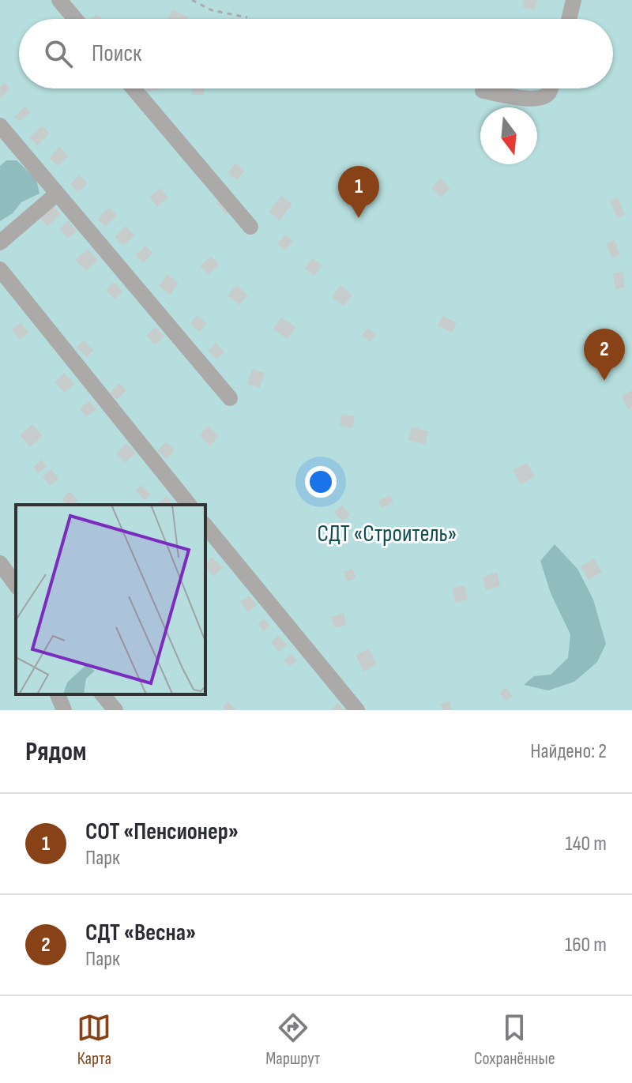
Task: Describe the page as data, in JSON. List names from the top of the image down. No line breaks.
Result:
{"parks":["СДТ «Строитель»"],"north":"bottom","page":{"search":"Поиск","pins":["1","2"],"heading":["Рядом","Найдено: 2"],"list":[{"mark":"1","name":"СОТ «Пенсионер»","note":"Парк","value":"140 m"},{"mark":"2","name":"СДТ «Весна»","note":"Парк","value":"160 m"}],"nav":["Карта","Маршрут","Сохранённые"]}}
